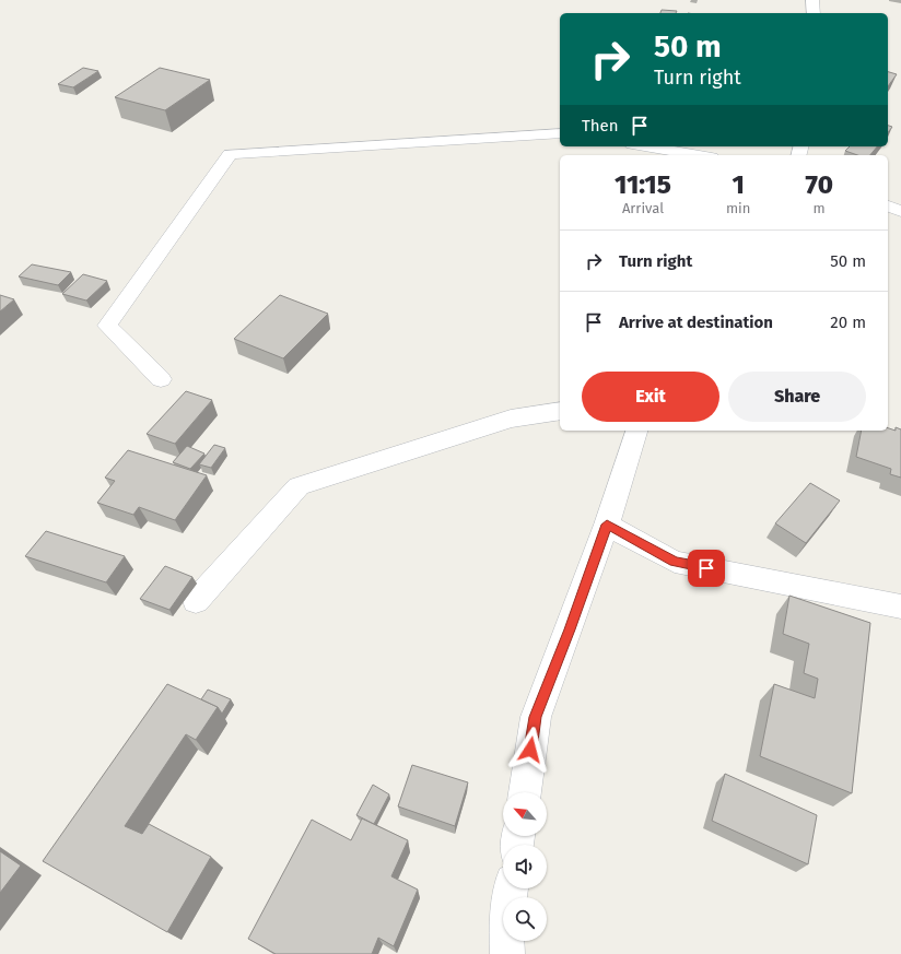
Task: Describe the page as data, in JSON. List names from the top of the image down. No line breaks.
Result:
{"north":"top left","page":{"turn":["50 m","Turn right"],"then":"Then","eta":["11:15","Arrival","1","min","70","m"],"list":[{"name":"Turn right","value":"50 m"},{"name":"Arrive at destination","value":"20 m"}],"buttons":["Exit","Share"]}}
